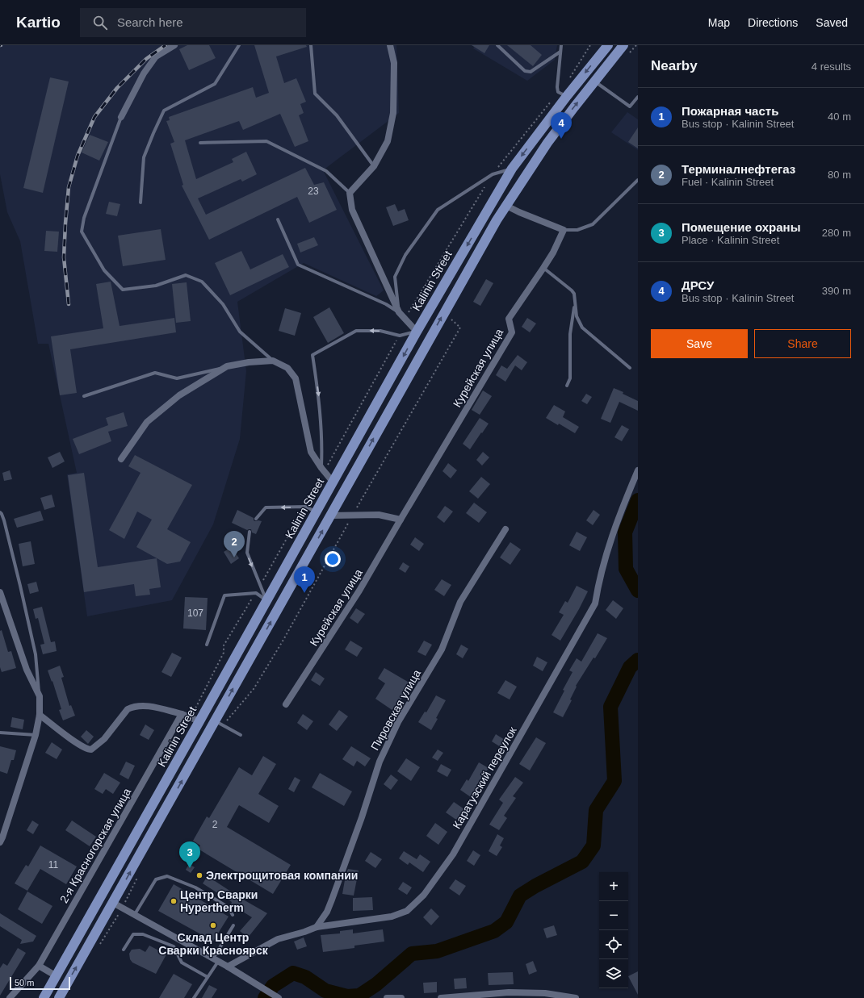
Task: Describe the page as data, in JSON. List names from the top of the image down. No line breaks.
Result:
{"streets":{"main road":["Kalinin Street"],"street":["Курейская улица","Пировская улица","Каратузский переулок","2-я Красногорская улица"]},"crossings":[["Пировская улица","Каратузский переулок"]],"places":["Электрощитовая компании","Центр Сварки Hypertherm","Склад Центр Сварки Красноярск"],"house_numbers":["23","107","2","11"],"scale_bar":"50 m","page":{"header":"Kartio","search":"Search here","nav":["Map","Directions","Saved"],"heading":["Nearby","4 results"],"list":[{"mark":"1","name":"Пожарная часть","note":"Bus stop · Kalinin Street","value":"40 m"},{"mark":"2","name":"Терминалнефтегаз","note":"Fuel · Kalinin Street","value":"80 m"},{"mark":"3","name":"Помещение охраны","note":"Place · Kalinin Street","value":"280 m"},{"mark":"4","name":"ДРСУ","note":"Bus stop · Kalinin Street","value":"390 m"}],"pins":["4","2","1","3"],"buttons":["Save","Share"],"map_buttons":["+","−"],"scale":"50 m"}}
